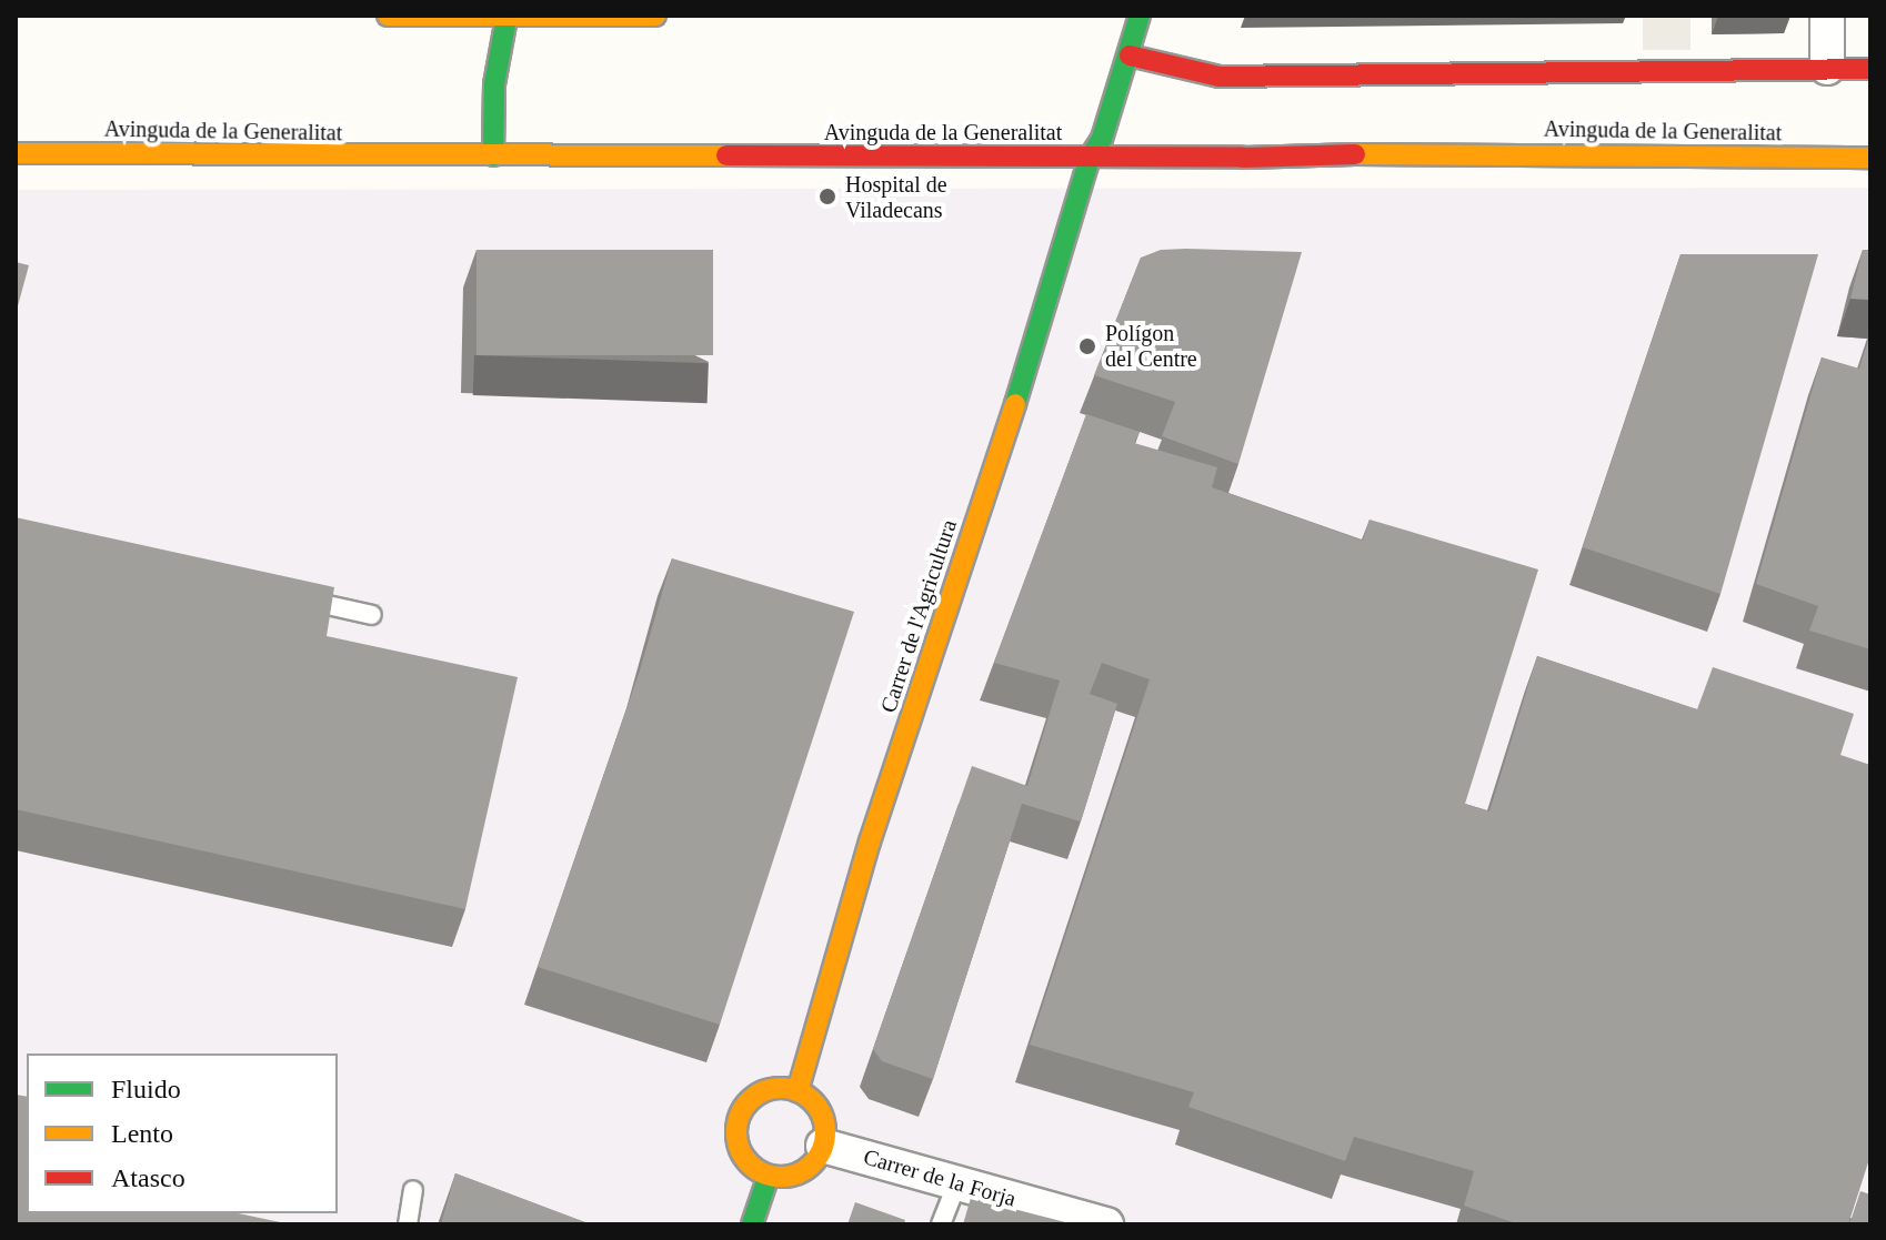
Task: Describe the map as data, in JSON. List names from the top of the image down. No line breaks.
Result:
{"streets":{"street":["Avinguda de la Generalitat","Carrer de l'Agricultura","Carrer de la Forja"]},"crossings":[["Avinguda de la Generalitat","Carrer de l'Agricultura"],["Carrer de l'Agricultura","Carrer de la Forja"]],"places":["Hospital de Viladecans","Polígon del Centre"],"legend":["Fluido","Lento","Atasco"]}
